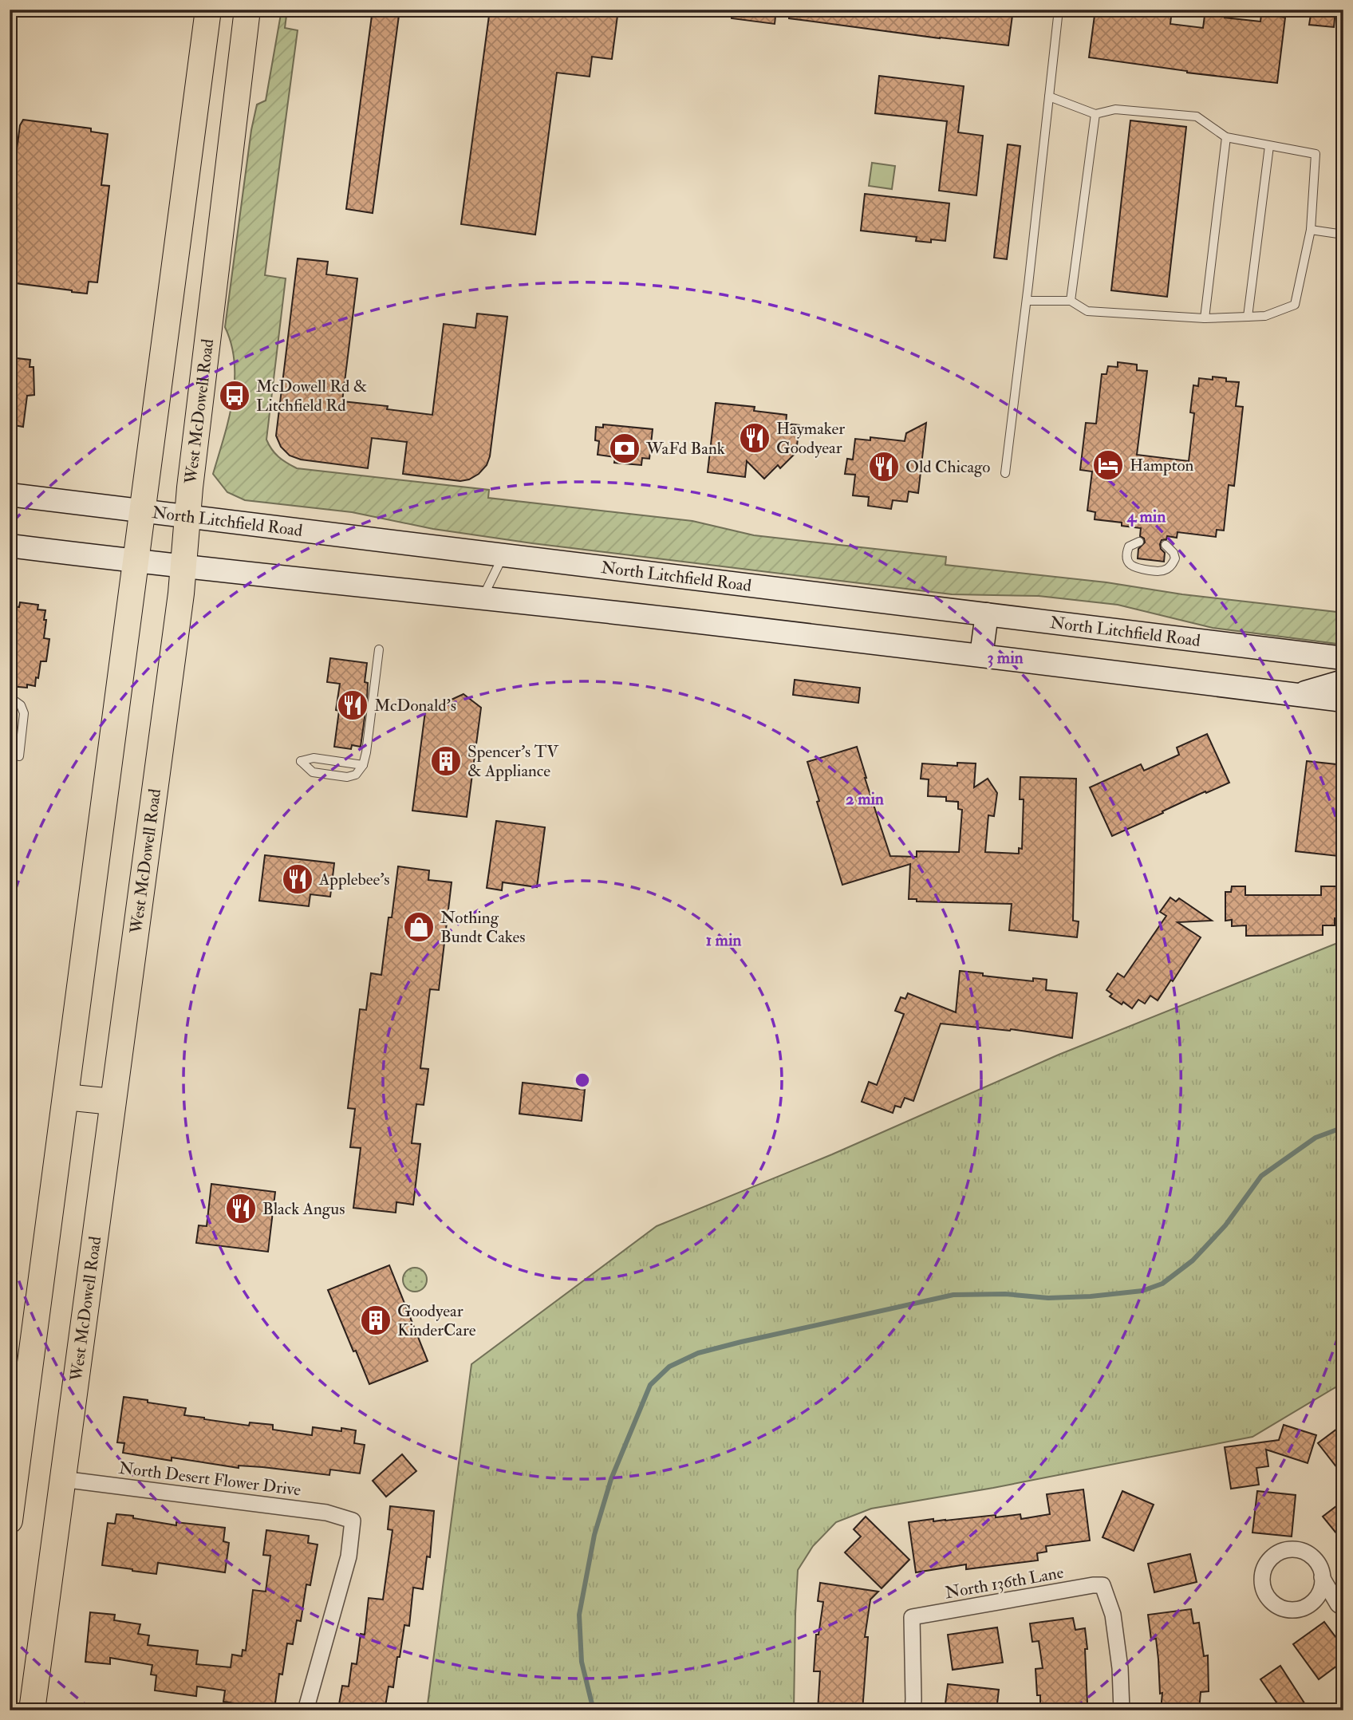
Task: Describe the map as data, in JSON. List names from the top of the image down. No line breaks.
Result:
{"streets":{"main road":["West McDowell Road","North Litchfield Road"],"street":["North Desert Flower Drive","North 136th Lane"]},"crossings":[["West McDowell Road","North Litchfield Road"],["West McDowell Road","North Desert Flower Drive"]],"places":{"bus stop":["McDowell Rd & Litchfield Rd"],"restaurant":["Haymaker Goodyear","Old Chicago","McDonald's","Applebee's","Black Angus"],"bank":["WaFd Bank"],"hotel":["Hampton"],"building":["Spencer's TV & Appliance","Goodyear KinderCare"],"shop":["Nothing Bundt Cakes"]},"rings":["4 min","3 min","2 min","1 min"]}
